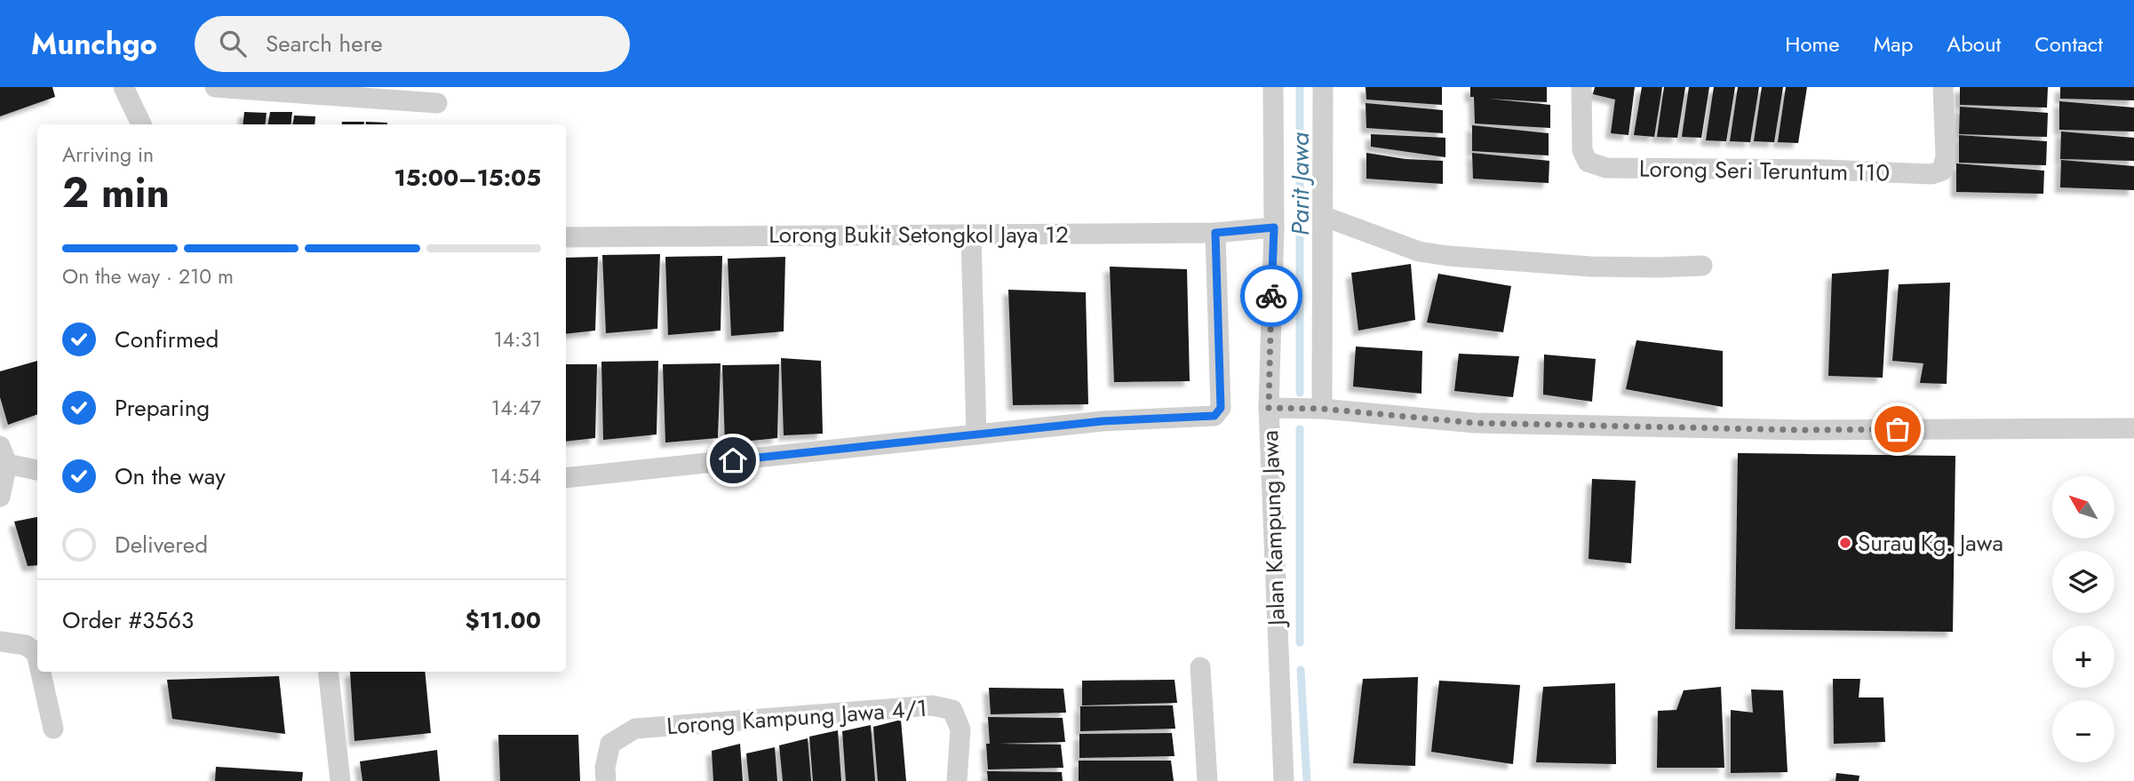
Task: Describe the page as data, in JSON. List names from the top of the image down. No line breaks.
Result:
{"streets":{"street":["Lorong Seri Teruntum 110","Lorong Bukit Setongkol Jaya 12","Jalan Kampung Jawa","Lorong Kampung Jawa 4/1"]},"crossings":[["Lorong Bukit Setongkol Jaya 12","Jalan Kampung Jawa"]],"water":["Parit Jawa"],"places":["Surau Kg. Jawa"],"north":"top left","page":{"header":"Munchgo","search":"Search here","nav":["Home","Map","About","Contact"],"heading":["2 min","Arriving in","15:00–15:05"],"panel":["Order #3563","$11.00"],"bar":"On the way · 210 m","list":[["Confirmed","14:31"],["Preparing","14:47"],["On the way","14:54"],"Delivered"],"map_buttons":["+","−"]}}
